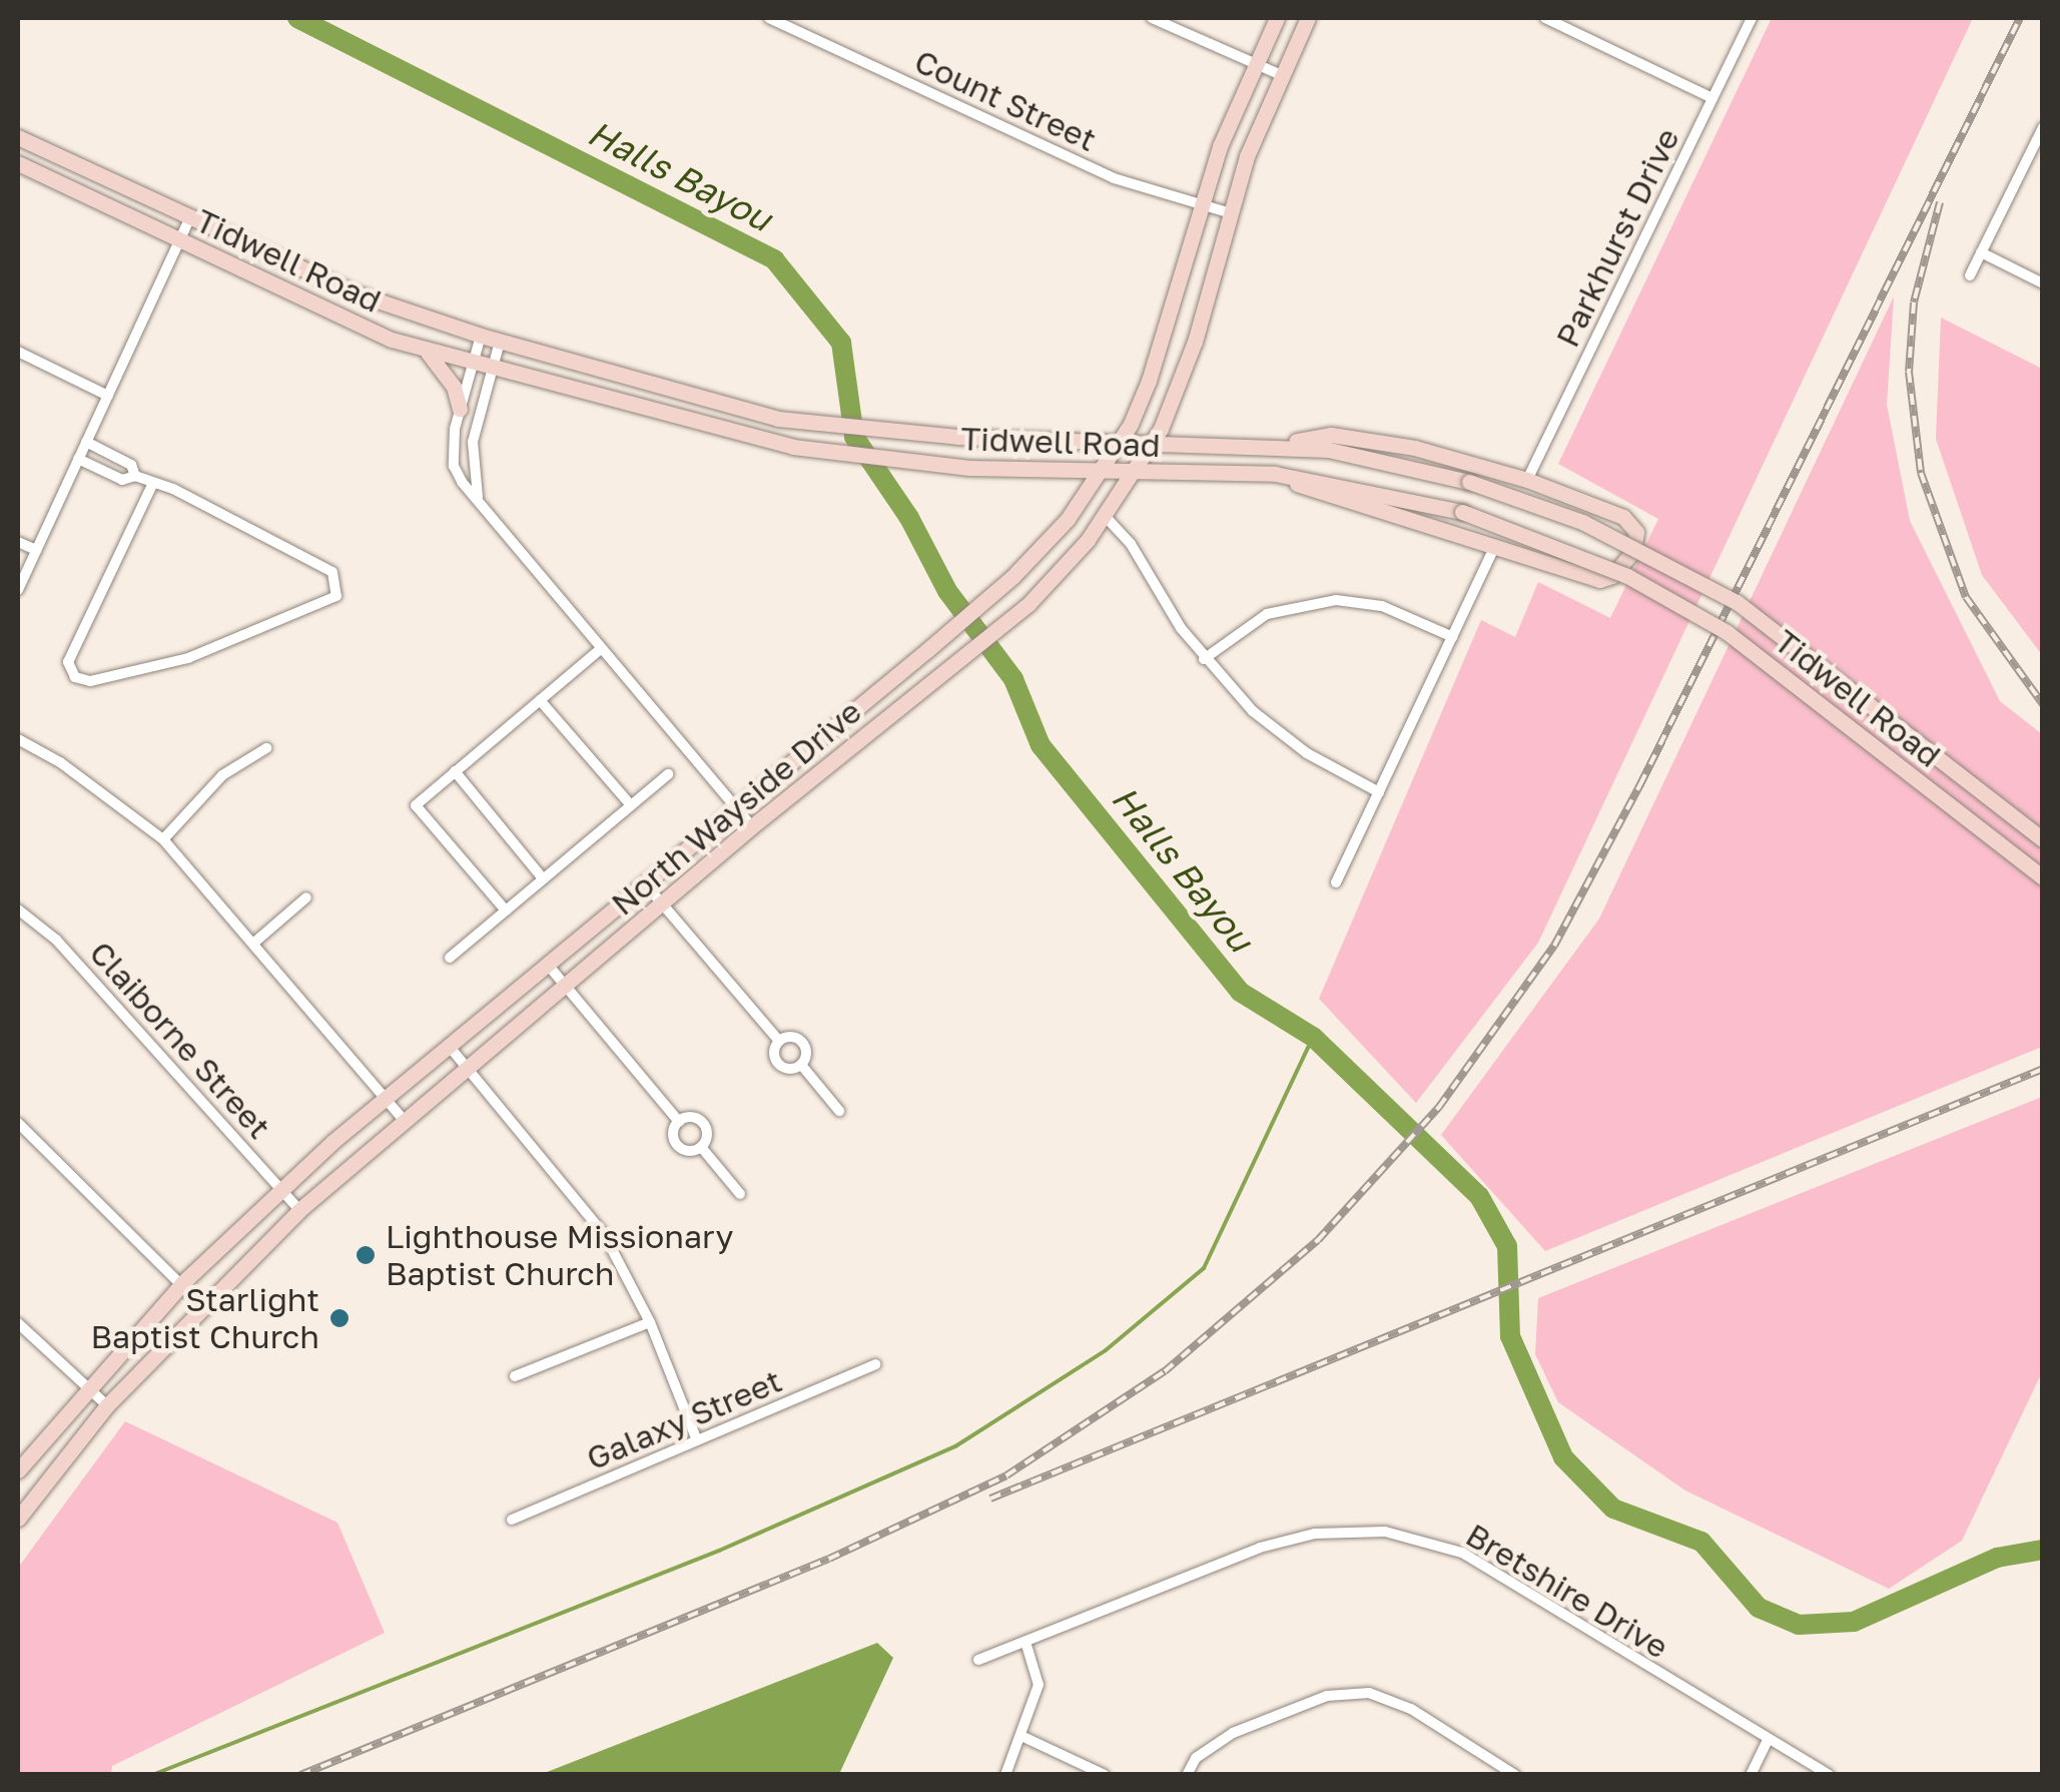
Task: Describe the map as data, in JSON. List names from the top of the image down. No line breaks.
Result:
{"streets":{"main road":["Tidwell Road","North Wayside Drive"],"street":["Count Street","Parkhurst Drive","Claiborne Street","Galaxy Street","Bretshire Drive"]},"crossings":[["Count Street","North Wayside Drive"],["Tidwell Road","North Wayside Drive"],["North Wayside Drive","Claiborne Street"]],"water":["Halls Bayou"],"places":["Lighthouse Missionary Baptist Church","Starlight Baptist Church"]}
